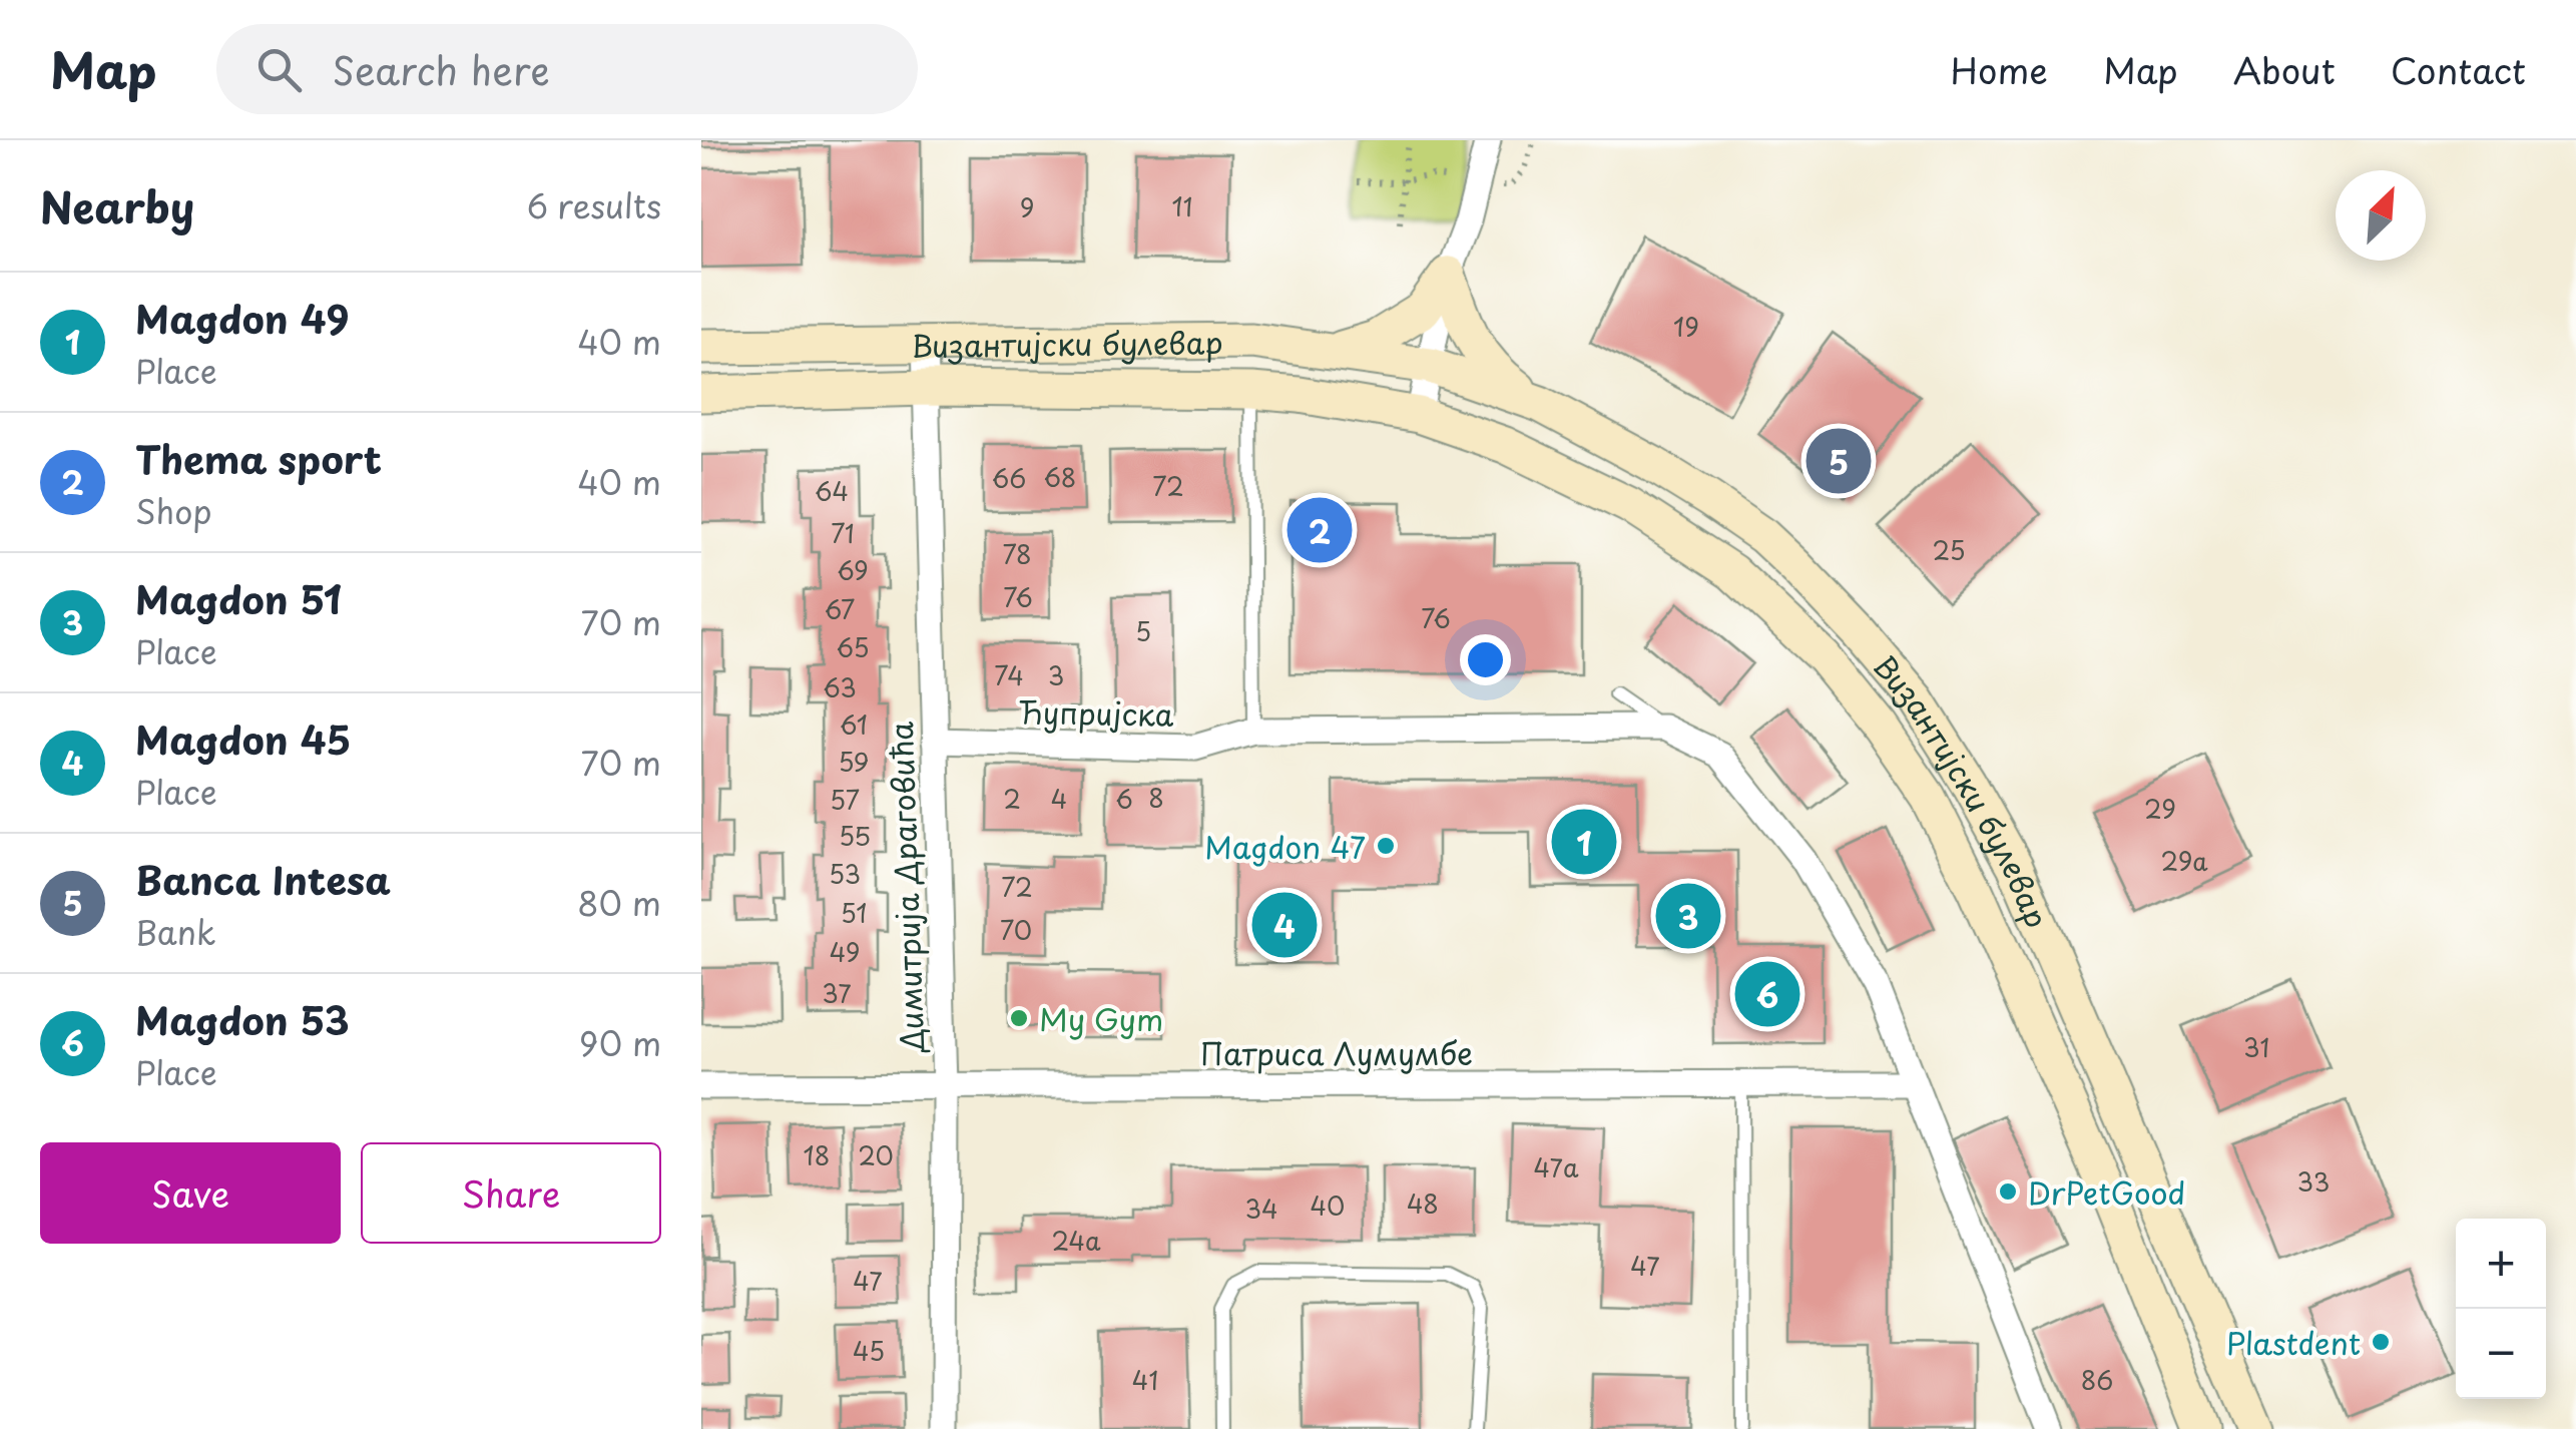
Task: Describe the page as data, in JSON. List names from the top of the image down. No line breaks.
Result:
{"streets":{"street":["Византијски булевар","Ћупријска","Димитрија Драговића","Патриса Лумумбе"]},"crossings":[["Византијски булевар","Димитрија Драговића"],["Ћупријска","Димитрија Драговића"],["Димитрија Драговића","Патриса Лумумбе"]],"places":["Magdon 47","My Gym","DrPetGood","Plastdent"],"house_numbers":["11","9","19","68","66","72","64","71","25","78","69","76","67","76","5","65","74","3","63","61","59","8","2","4","6","57","29","55","29a","53","72","51","70","49","37","31","18","20","47a","33","48","40","34","24a","47","47","45","41","86"],"north":"top right","page":{"header":"Map","search":"Search here","nav":["Home","Map","About","Contact"],"heading":["Nearby","6 results"],"list":[{"mark":"1","name":"Magdon 49","note":"Place","value":"40 m"},{"mark":"2","name":"Thema sport","note":"Shop","value":"40 m"},{"mark":"3","name":"Magdon 51","note":"Place","value":"70 m"},{"mark":"4","name":"Magdon 45","note":"Place","value":"70 m"},{"mark":"5","name":"Banca Intesa","note":"Bank","value":"80 m"},{"mark":"6","name":"Magdon 53","note":"Place","value":"90 m"}],"pins":["5","2","1","3","4","6"],"buttons":["Save","Share"],"map_buttons":["+","−"]}}
